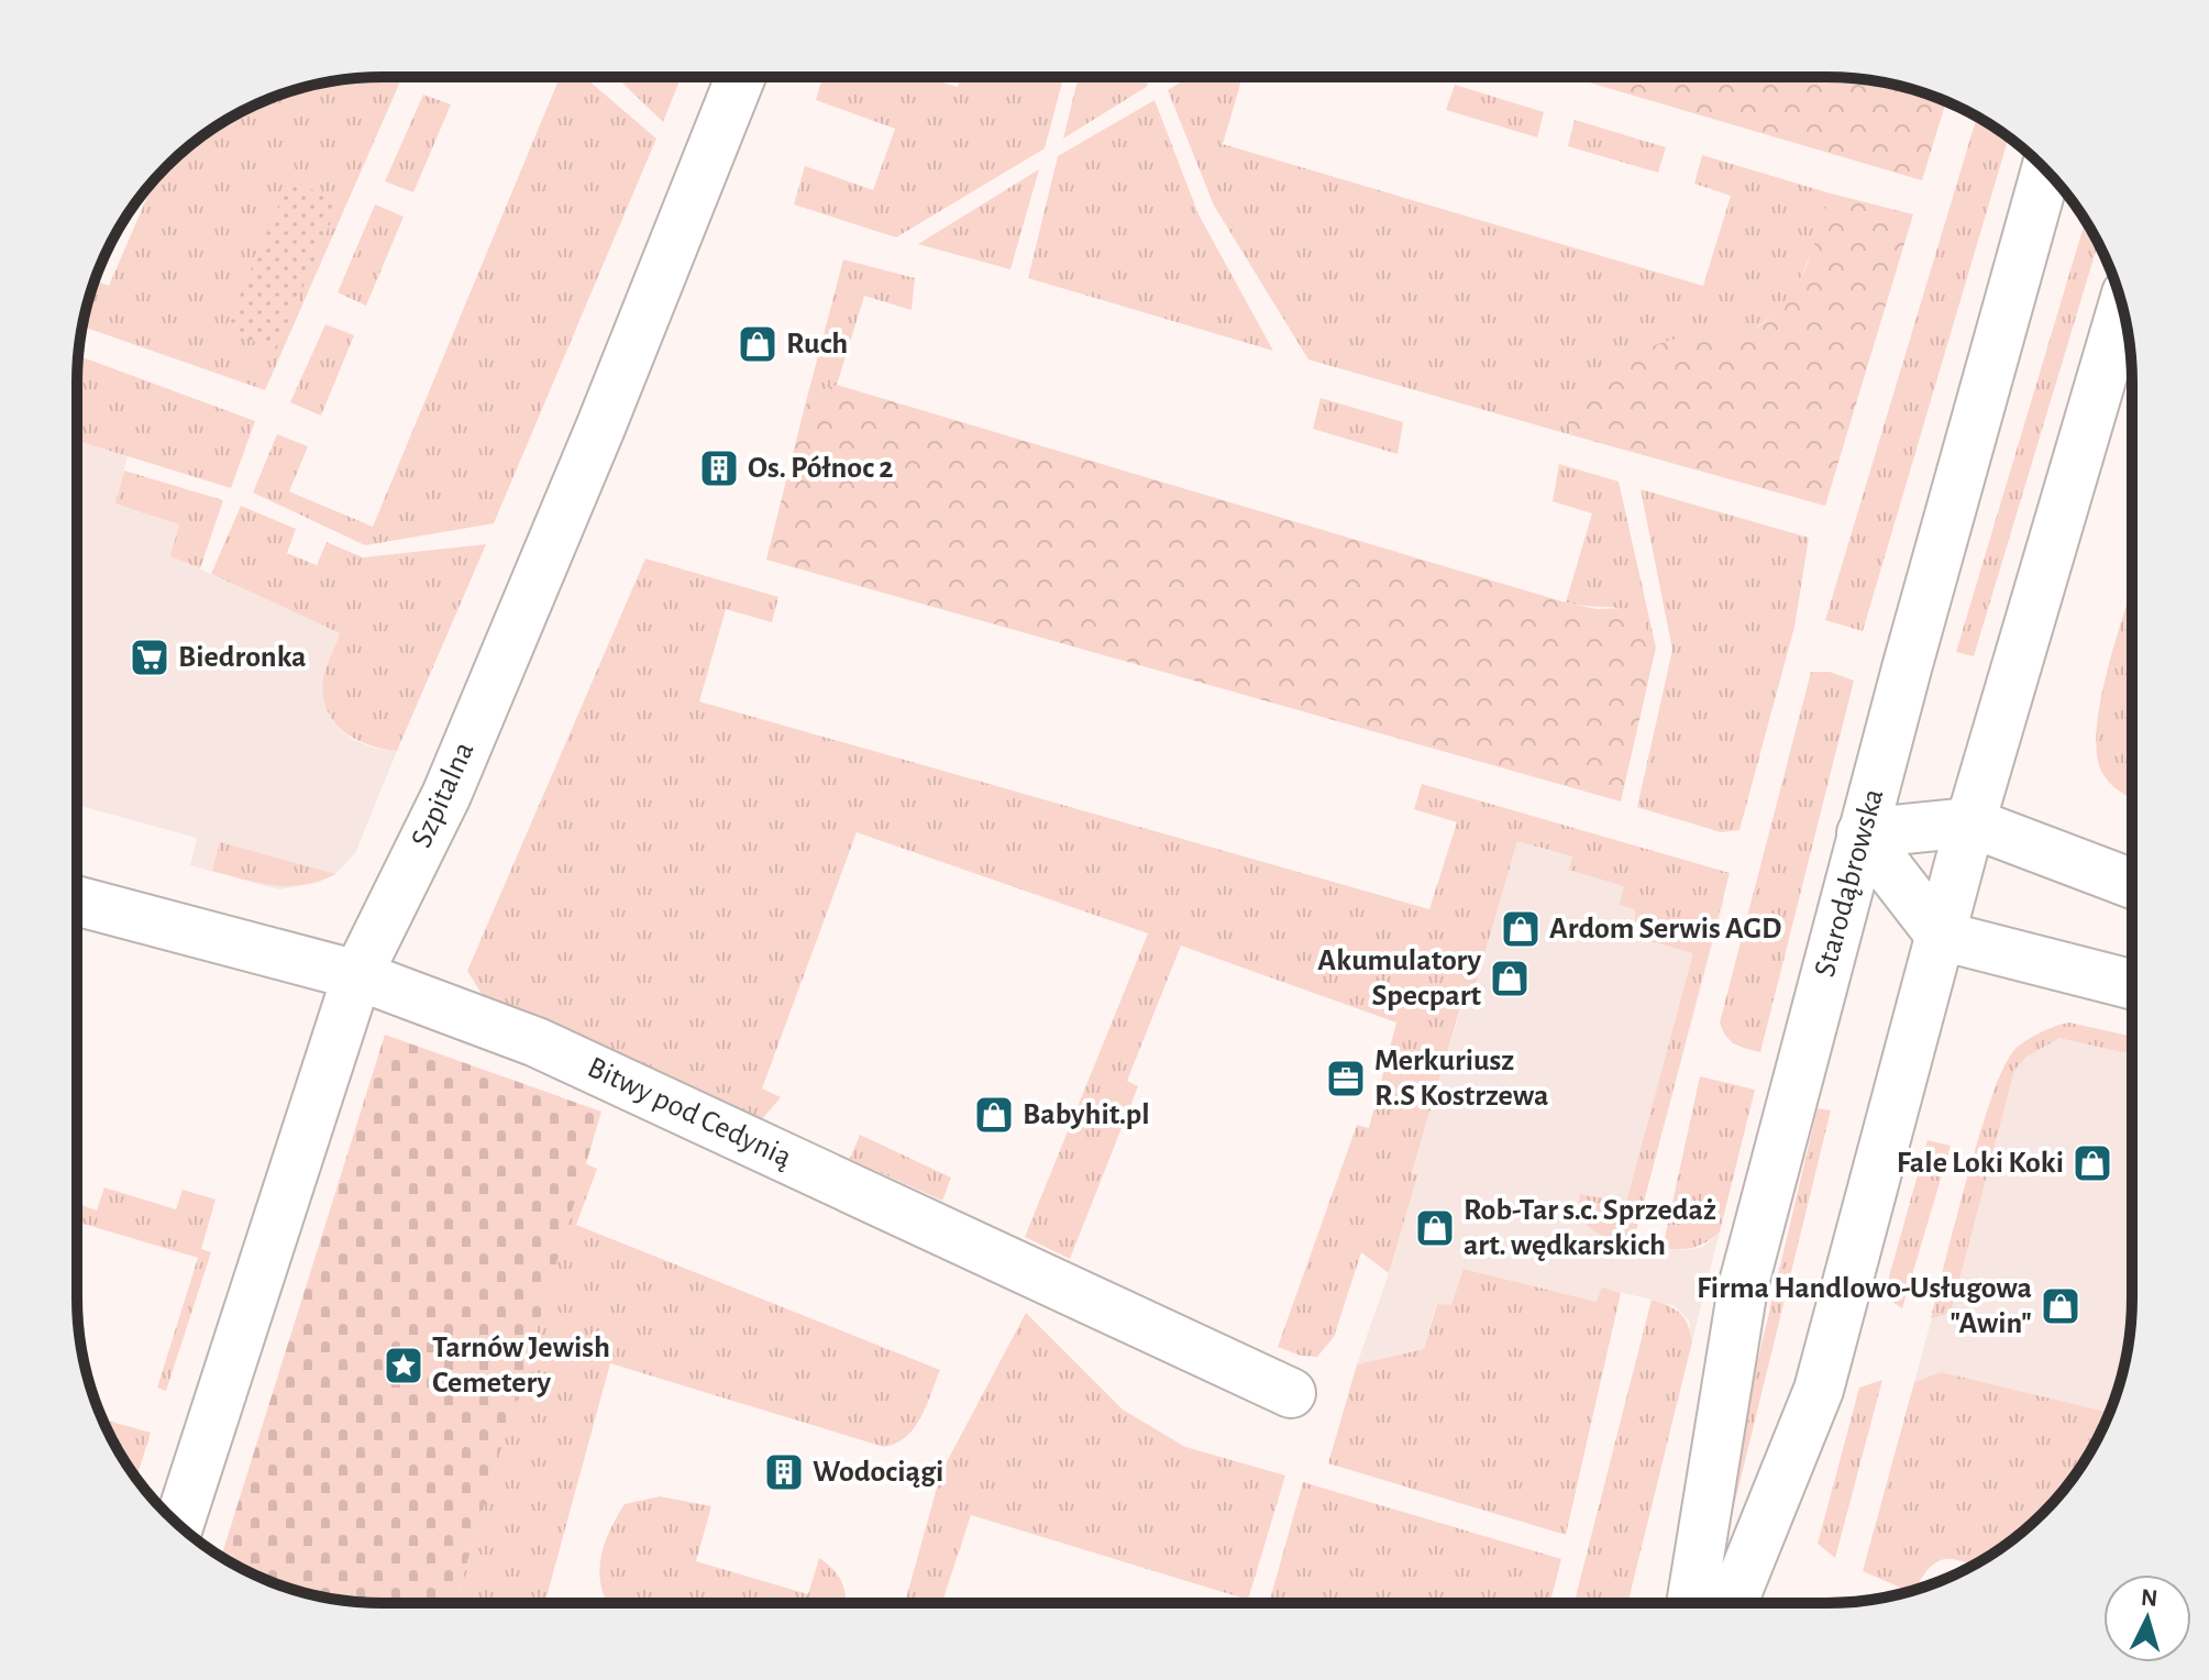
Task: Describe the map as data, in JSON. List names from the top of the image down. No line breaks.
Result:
{"streets":{"street":["Szpitalna","Starodąbrowska","Bitwy pod Cedynią"]},"crossings":[["Szpitalna","Bitwy pod Cedynią"]],"places":{"shop":["Ruch","Ardom Serwis AGD","Akumulatory Specpart","Babyhit.pl","Fale Loki Koki","Rob-Tar s.c. Sprzedaż art. wędkarskich","Firma Handlowo-Usługowa \"Awin\""],"building":["Os. Północ 2","Wodociągi"],"supermarket":["Biedronka"],"office":["Merkuriusz R.S Kostrzewa"],"place":["Tarnów Jewish Cemetery"]},"north":"top"}
